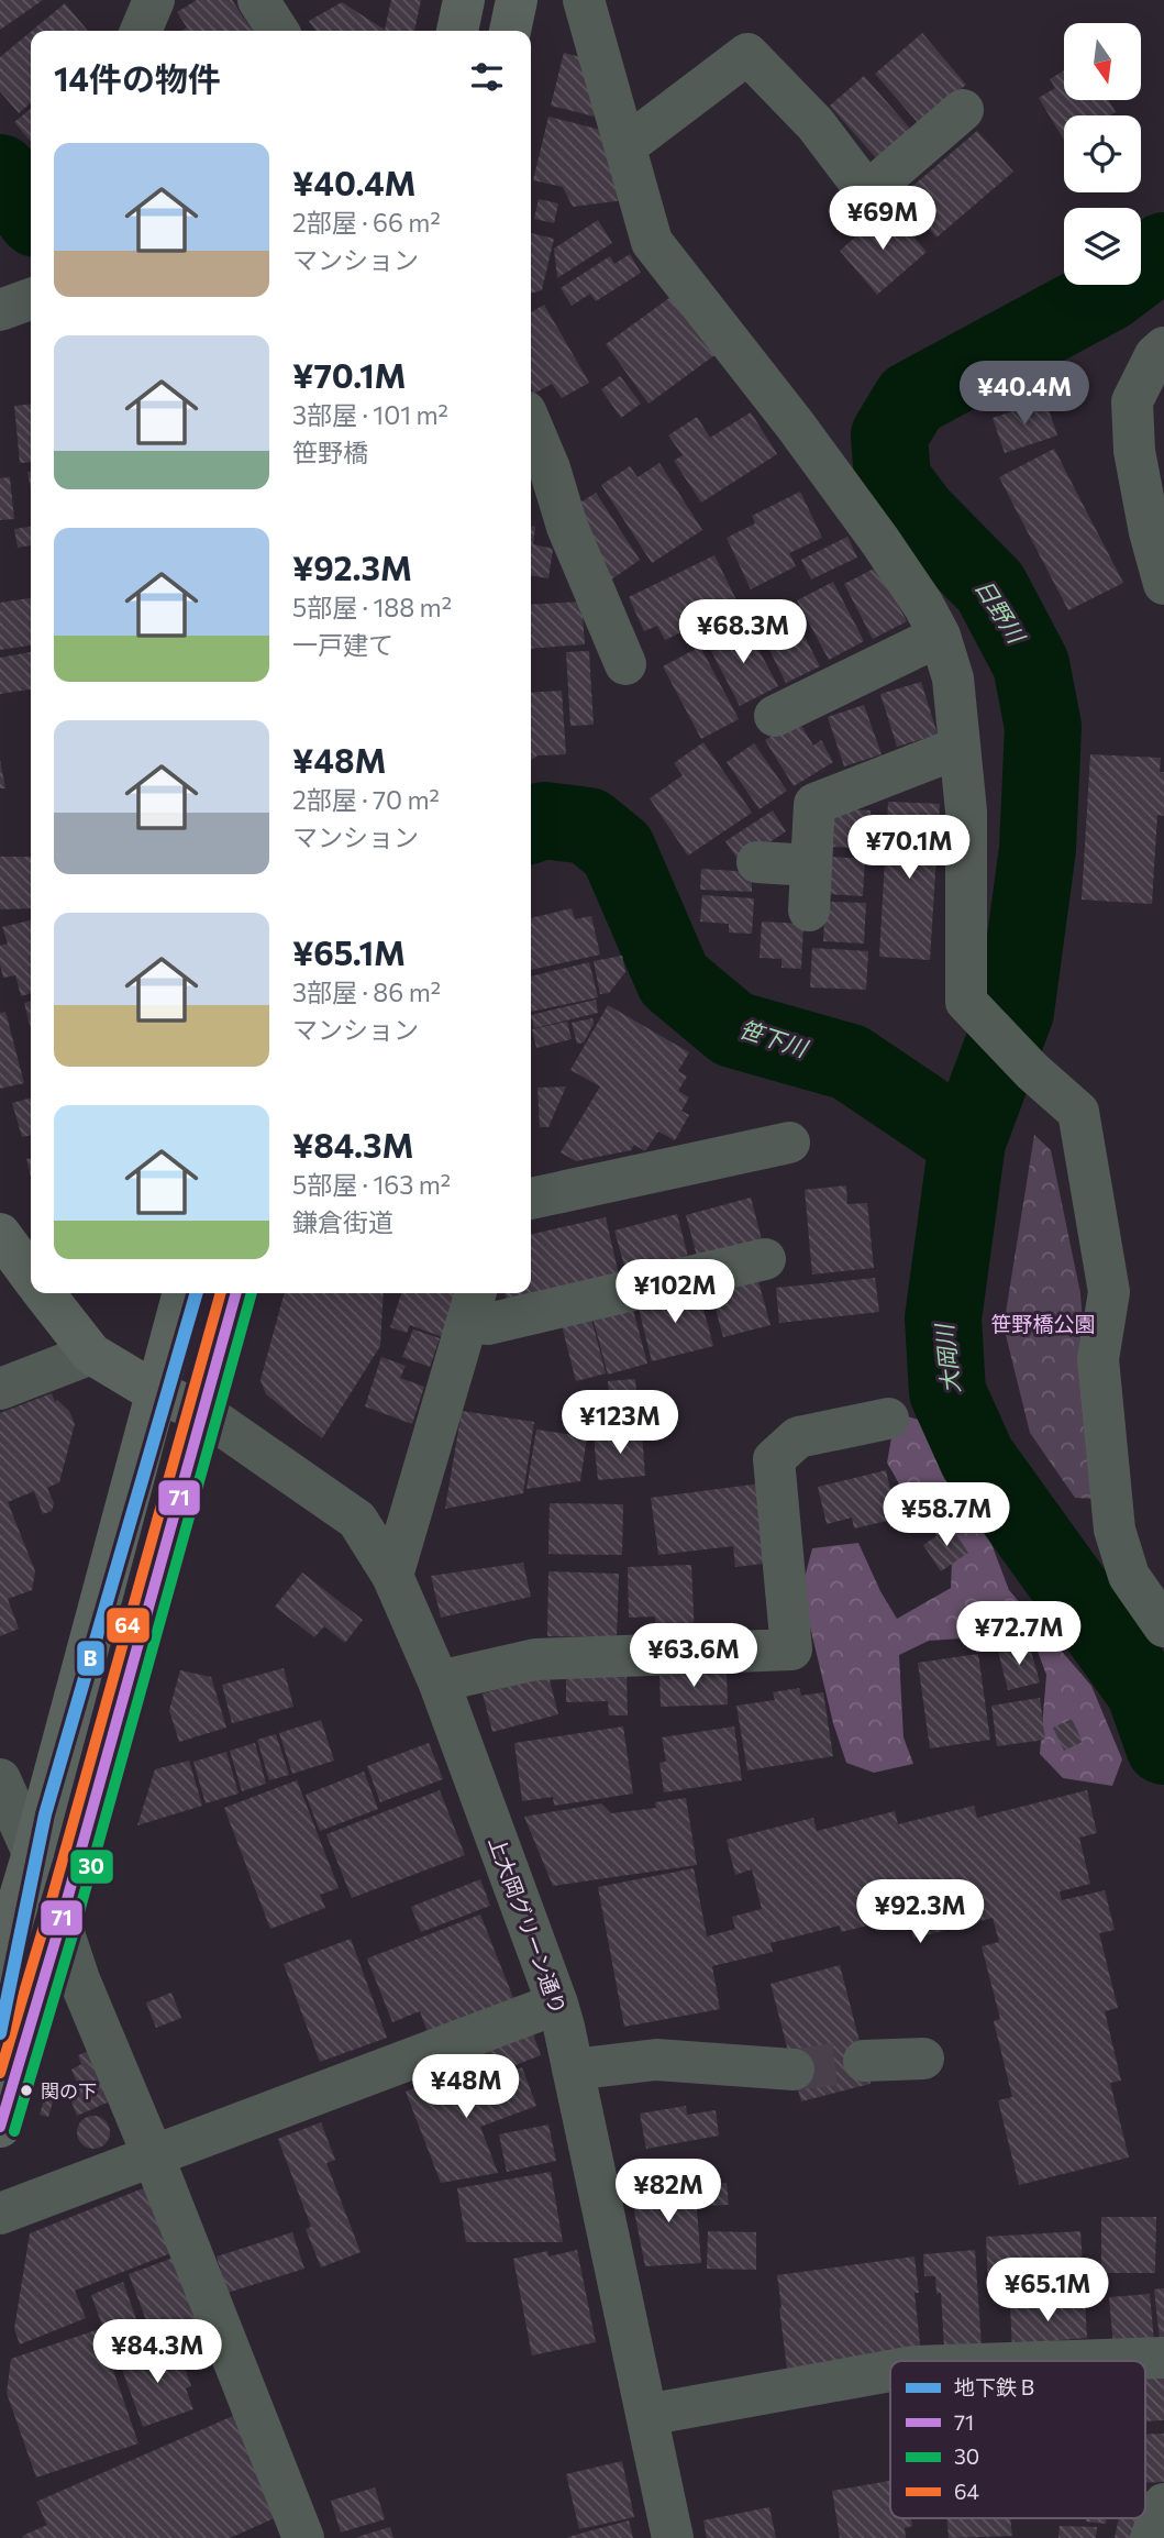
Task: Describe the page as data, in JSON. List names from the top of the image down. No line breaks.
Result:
{"streets":{"street":["上大岡グリーン通り"]},"water":["日野川","笹下川","大岡川"],"parks":["笹野橋公園"],"places":["関の下"],"lines":["metro line B","transit line 71","transit line 30","transit line 64"],"legend":["地下鉄 B","71","30","64"],"north":"bottom","page":{"heading":"14件の物件","list":[{"name":"¥40.4M","note":"2部屋 · 66 m² · マンション"},{"name":"¥70.1M","note":"3部屋 · 101 m² · 笹野橋"},{"name":"¥92.3M","note":"5部屋 · 188 m² · 一戸建て"},{"name":"¥48M","note":"2部屋 · 70 m² · マンション"},{"name":"¥65.1M","note":"3部屋 · 86 m² · マンション"},{"name":"¥84.3M","note":"5部屋 · 163 m² · 鎌倉街道"}],"price":["¥69M","¥40.4M","¥68.3M","¥70.1M","¥102M","¥123M","¥58.7M","¥72.7M","¥63.6M","¥92.3M","¥48M","¥82M","¥65.1M","¥84.3M"]}}
